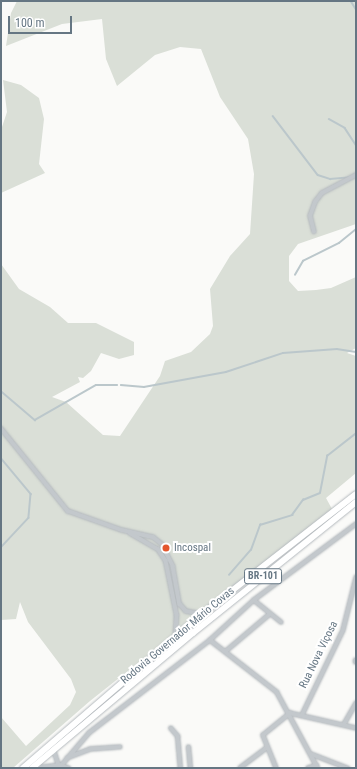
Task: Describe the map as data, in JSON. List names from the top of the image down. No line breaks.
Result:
{"streets":{"main road":["BR-101","Rodovia Governador Mário Covas"],"street":["Rua Nova Viçosa"]},"places":["Incospal"],"scale_bar":"100 m"}
